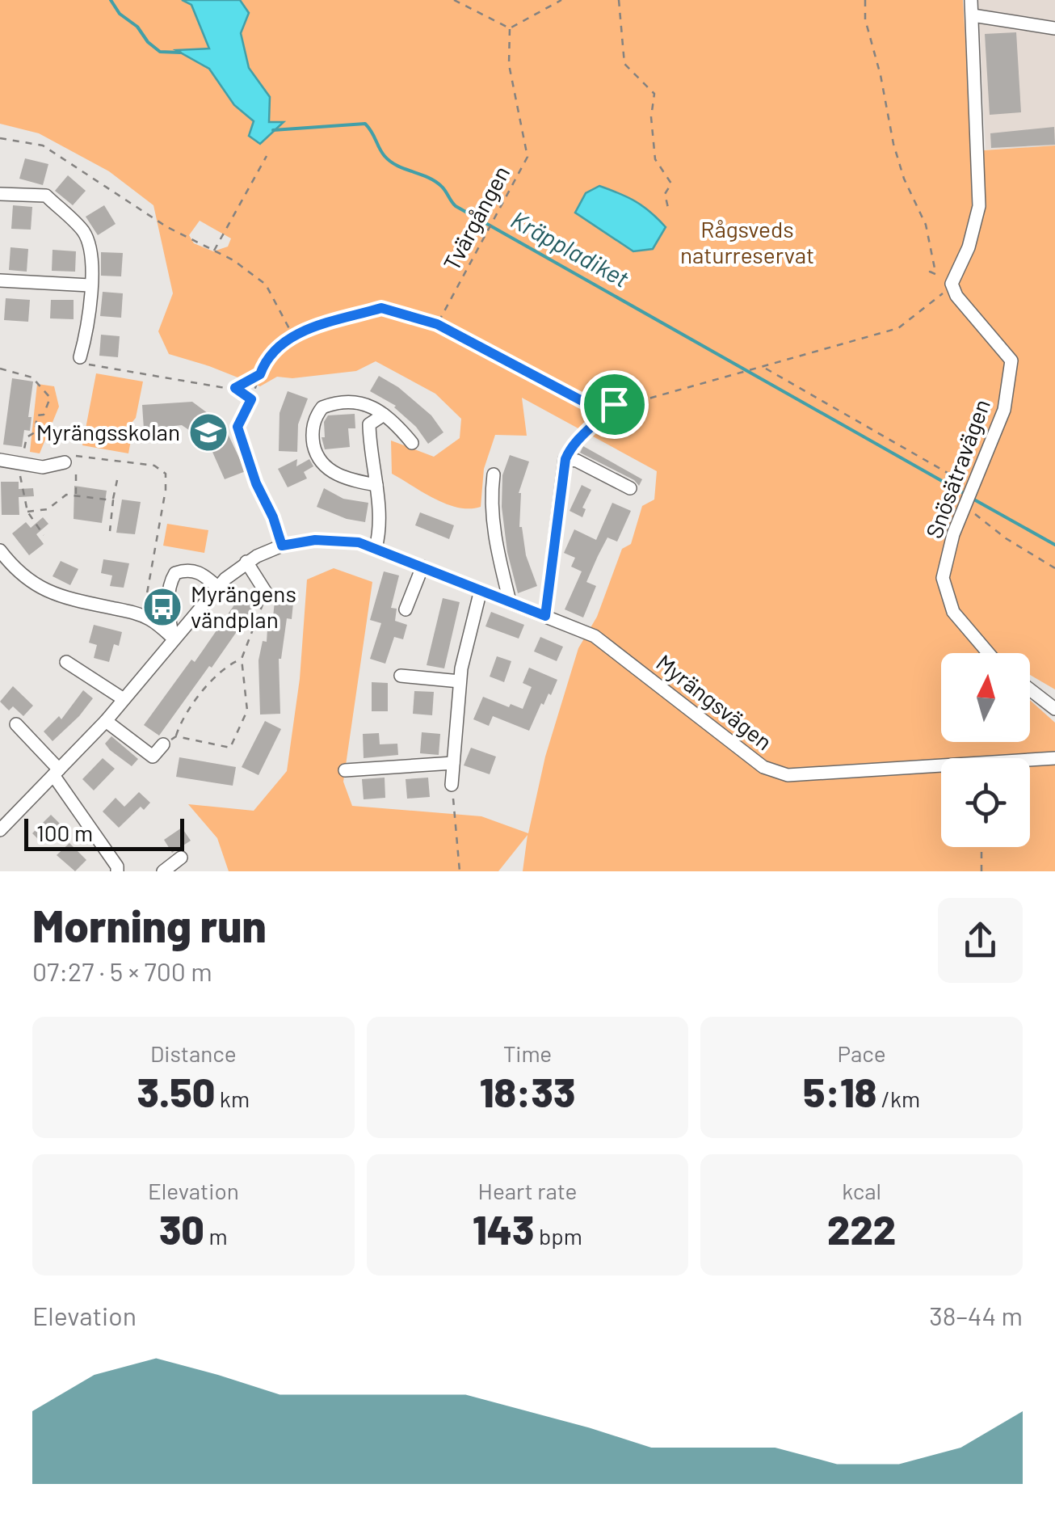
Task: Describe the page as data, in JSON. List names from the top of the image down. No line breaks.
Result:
{"streets":{"street":["Snösätravägen","Myrängsvägen"],"path":["Tvärgången"]},"water":["Kräppladiket"],"parks":["Rågsveds naturreservat"],"places":{"school or university":["Myrängsskolan"],"bus stop":["Myrängens vändplan"]},"scale_bar":"100 m","north":"top","page":{"scale":"100 m","heading":["Morning run","07:27 · 5 × 700 m"],"stats":[["Distance","3.50 km"],["Time","18:33"],["Pace","5:18 /km"],["Elevation","30 m"],["Heart rate","143 bpm"],["kcal","222"]],"chart":["Elevation","38–44 m"]}}
